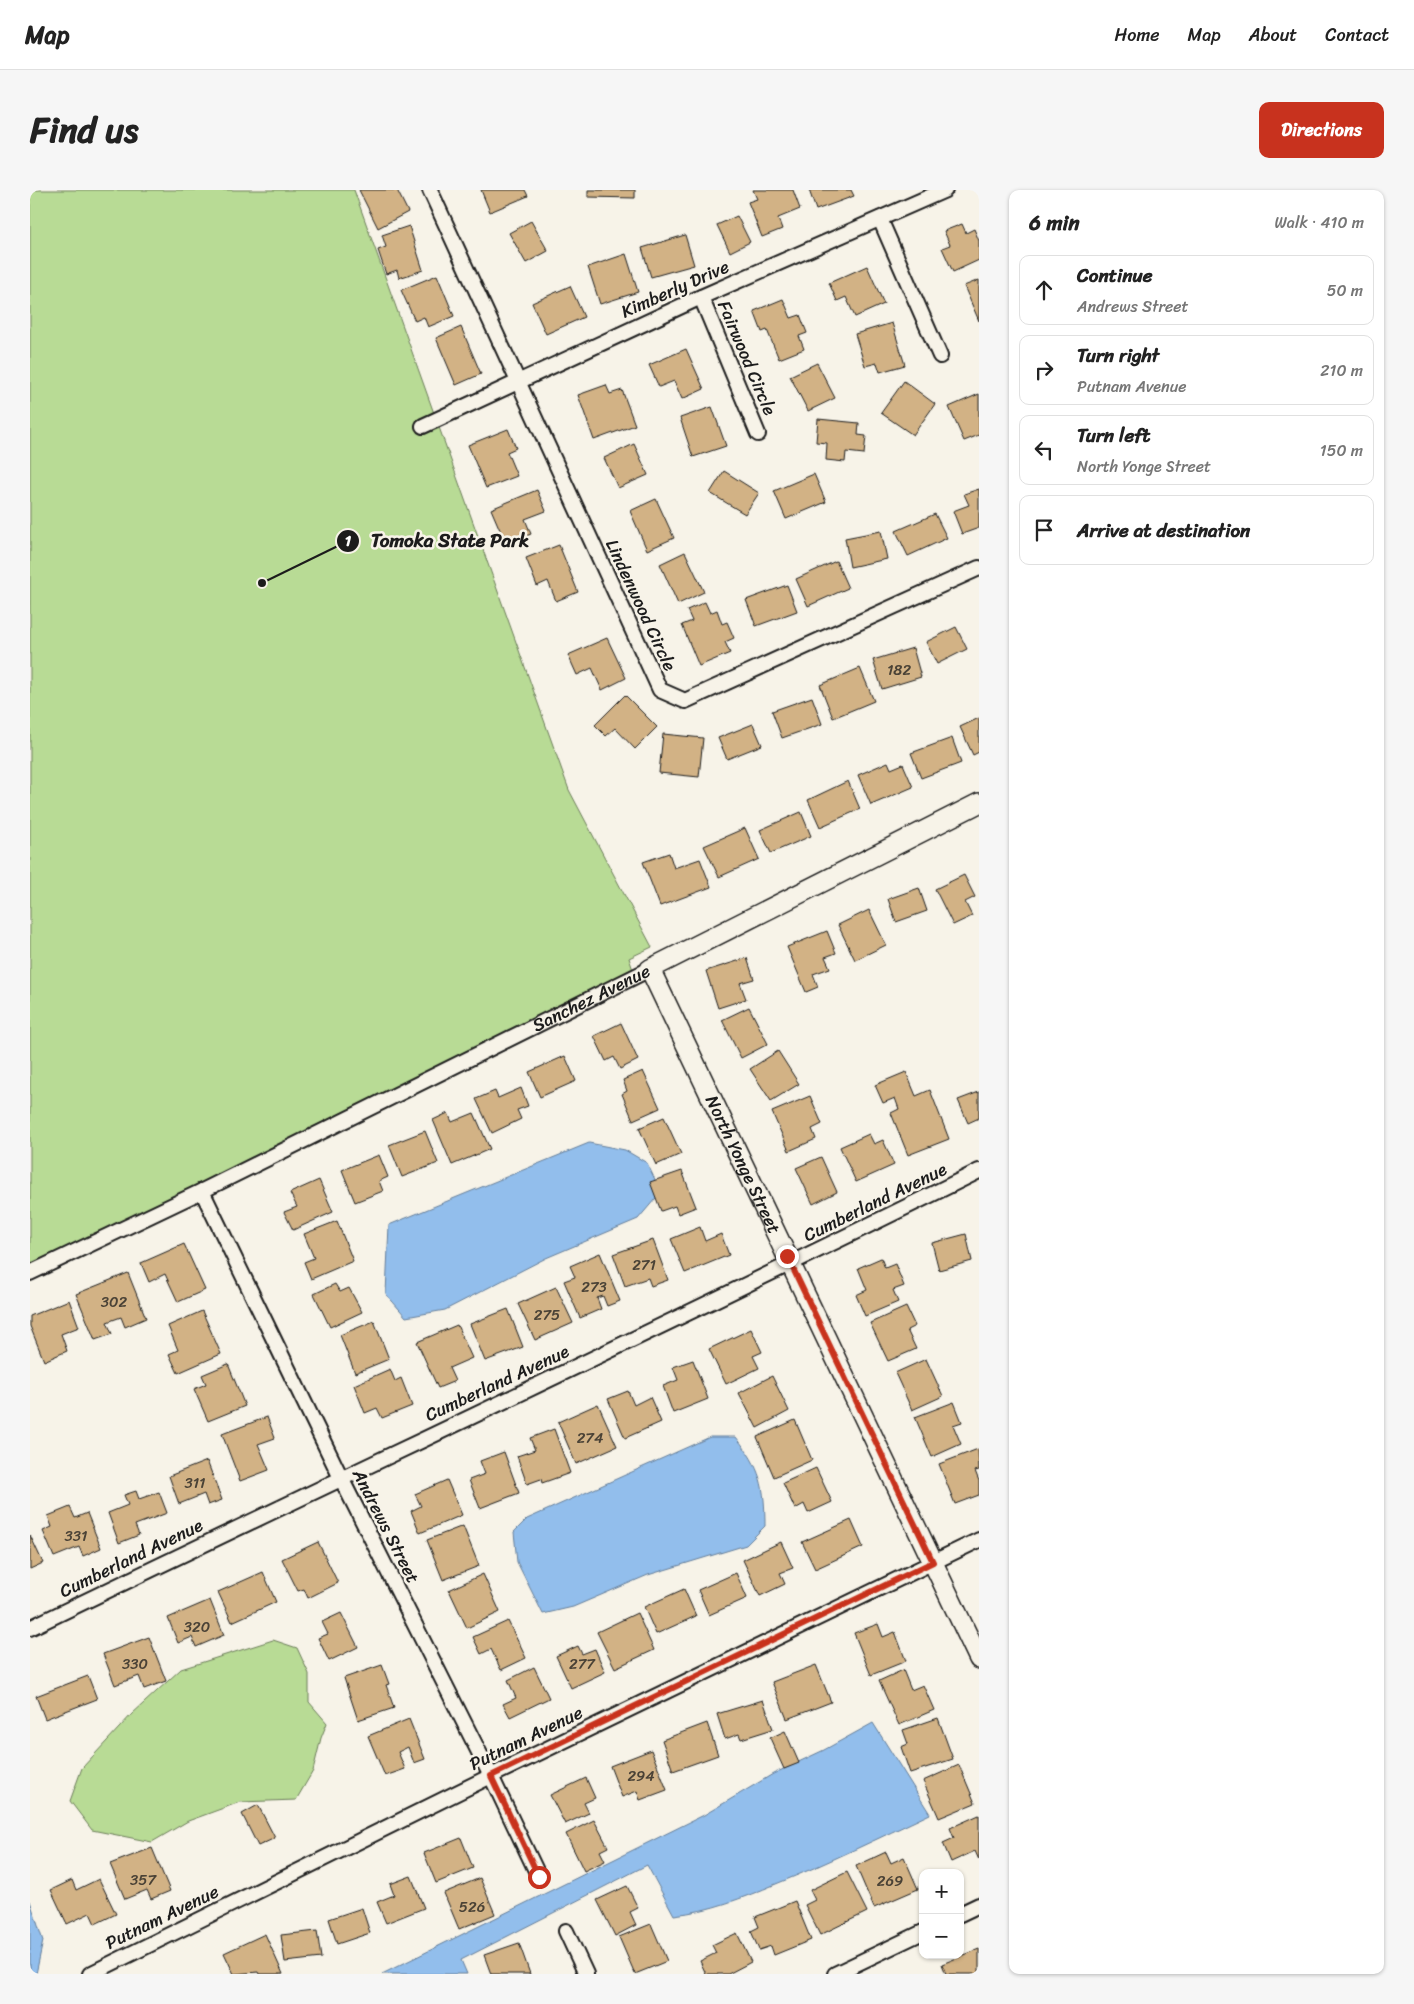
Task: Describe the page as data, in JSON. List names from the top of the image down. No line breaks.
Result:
{"streets":{"street":["Kimberly Drive","Fairwood Circle","Lindenwood Circle","Sanchez Avenue","North Yonge Street","Cumberland Avenue","Andrews Street","Putnam Avenue"]},"crossings":[["Kimberly Drive","Fairwood Circle"],["Kimberly Drive","Lindenwood Circle"],["Sanchez Avenue","North Yonge Street"],["Sanchez Avenue","Andrews Street"],["North Yonge Street","Cumberland Avenue"],["North Yonge Street","Putnam Avenue"],["Cumberland Avenue","Andrews Street"],["Andrews Street","Putnam Avenue"]],"places":["Tomoka State Park"],"house_numbers":["182","271","273","302","275","274","311","331","320","330","277","294","357","269","526"],"page":{"header":"Map","nav":["Home","Map","About","Contact"],"title":"Find us","buttons":"Directions","heading":["6 min","Walk · 410 m"],"list":[["Continue","Andrews Street","50 m"],["Turn right","Putnam Avenue","210 m"],["Turn left","North Yonge Street","150 m"],"Arrive at destination"],"map_buttons":["+","−"]}}
